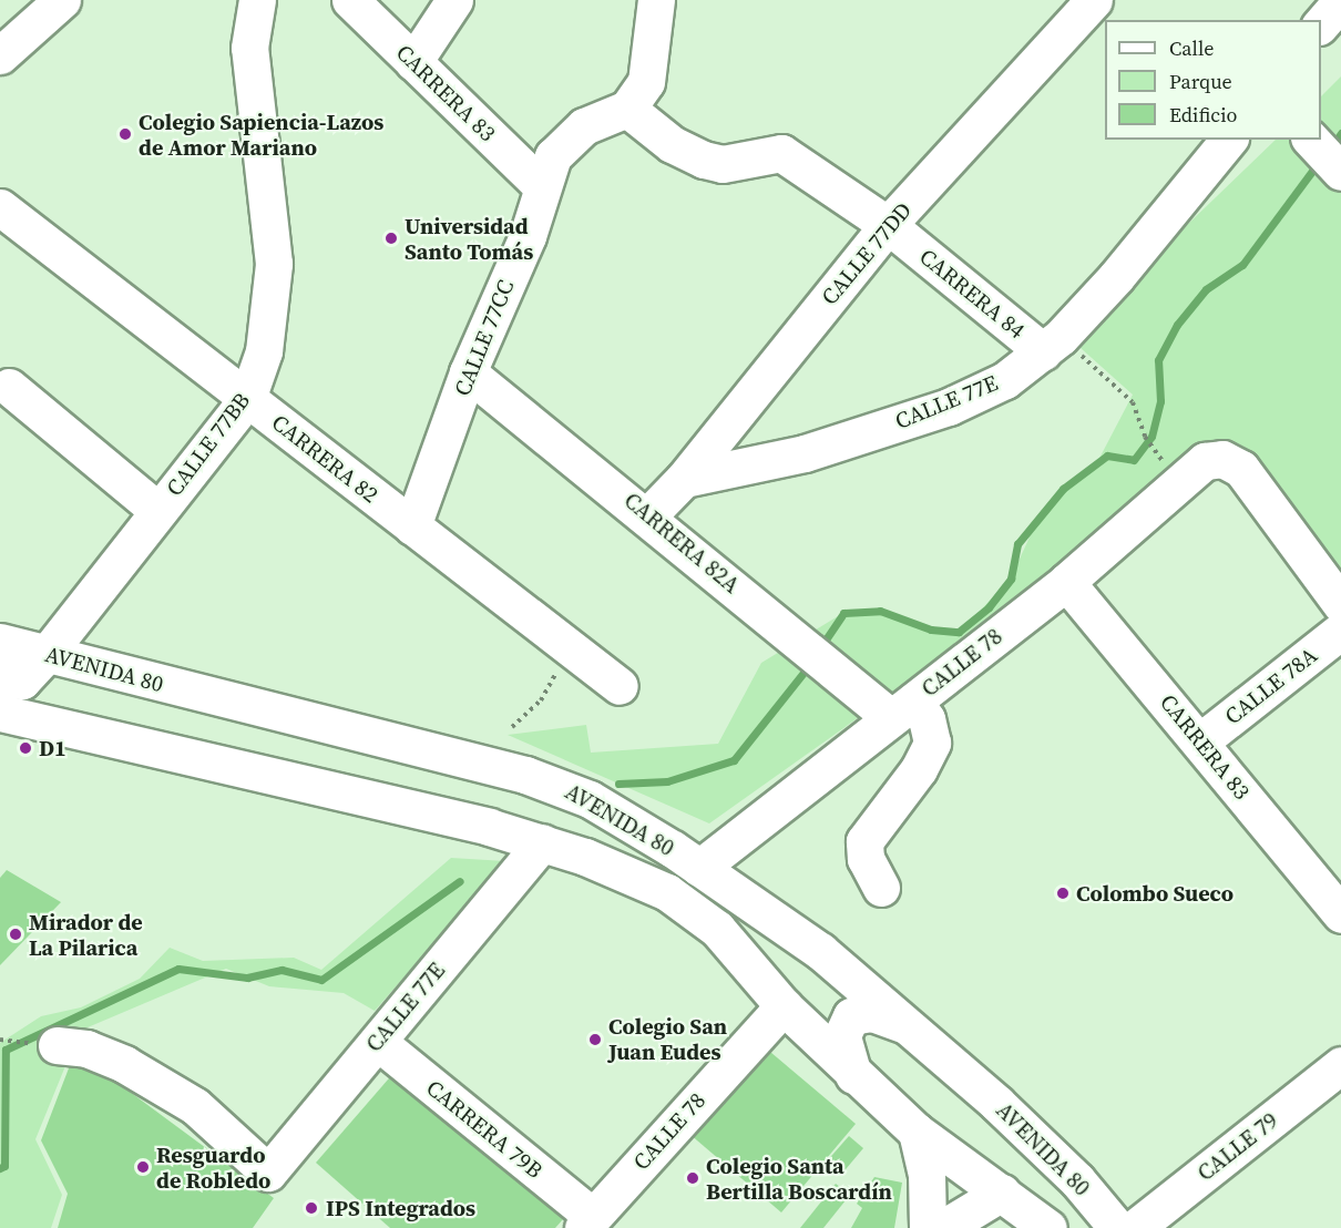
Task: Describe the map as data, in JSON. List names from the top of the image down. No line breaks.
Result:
{"streets":{"street":["CARRERA 83","CALLE 77DD","CARRERA 84","CALLE 77CC","CALLE 77E","CALLE 77BB","CARRERA 82","CARRERA 82A","CALLE 78","AVENIDA 80","CALLE 78A","CARRERA 79B","CALLE 79"]},"crossings":[["CARRERA 83","CALLE 77CC"],["CARRERA 83","CALLE 78"],["CARRERA 83","CALLE 78A"],["CALLE 77DD","CARRERA 84"],["CALLE 77DD","CALLE 77E"],["CALLE 77DD","CARRERA 82A"],["CARRERA 84","CALLE 77CC"],["CARRERA 84","CALLE 77E"],["CALLE 77CC","CARRERA 82"],["CALLE 77CC","CARRERA 82A"],["CALLE 77E","AVENIDA 80"],["CALLE 77E","CARRERA 79B"],["CALLE 77BB","CARRERA 82"],["CALLE 77BB","AVENIDA 80"],["CARRERA 82A","CALLE 78"],["CALLE 78","AVENIDA 80"],["CALLE 78","CALLE 78A"],["CALLE 78","CARRERA 79B"]],"places":["Colegio Sapiencia-Lazos de Amor Mariano","Universidad Santo Tomás","D1","Colombo Sueco","Mirador de La Pilarica","Colegio San Juan Eudes","Resguardo de Robledo","Colegio Santa Bertilla Boscardín","IPS Integrados"],"legend":["Calle","Parque","Edificio"]}
